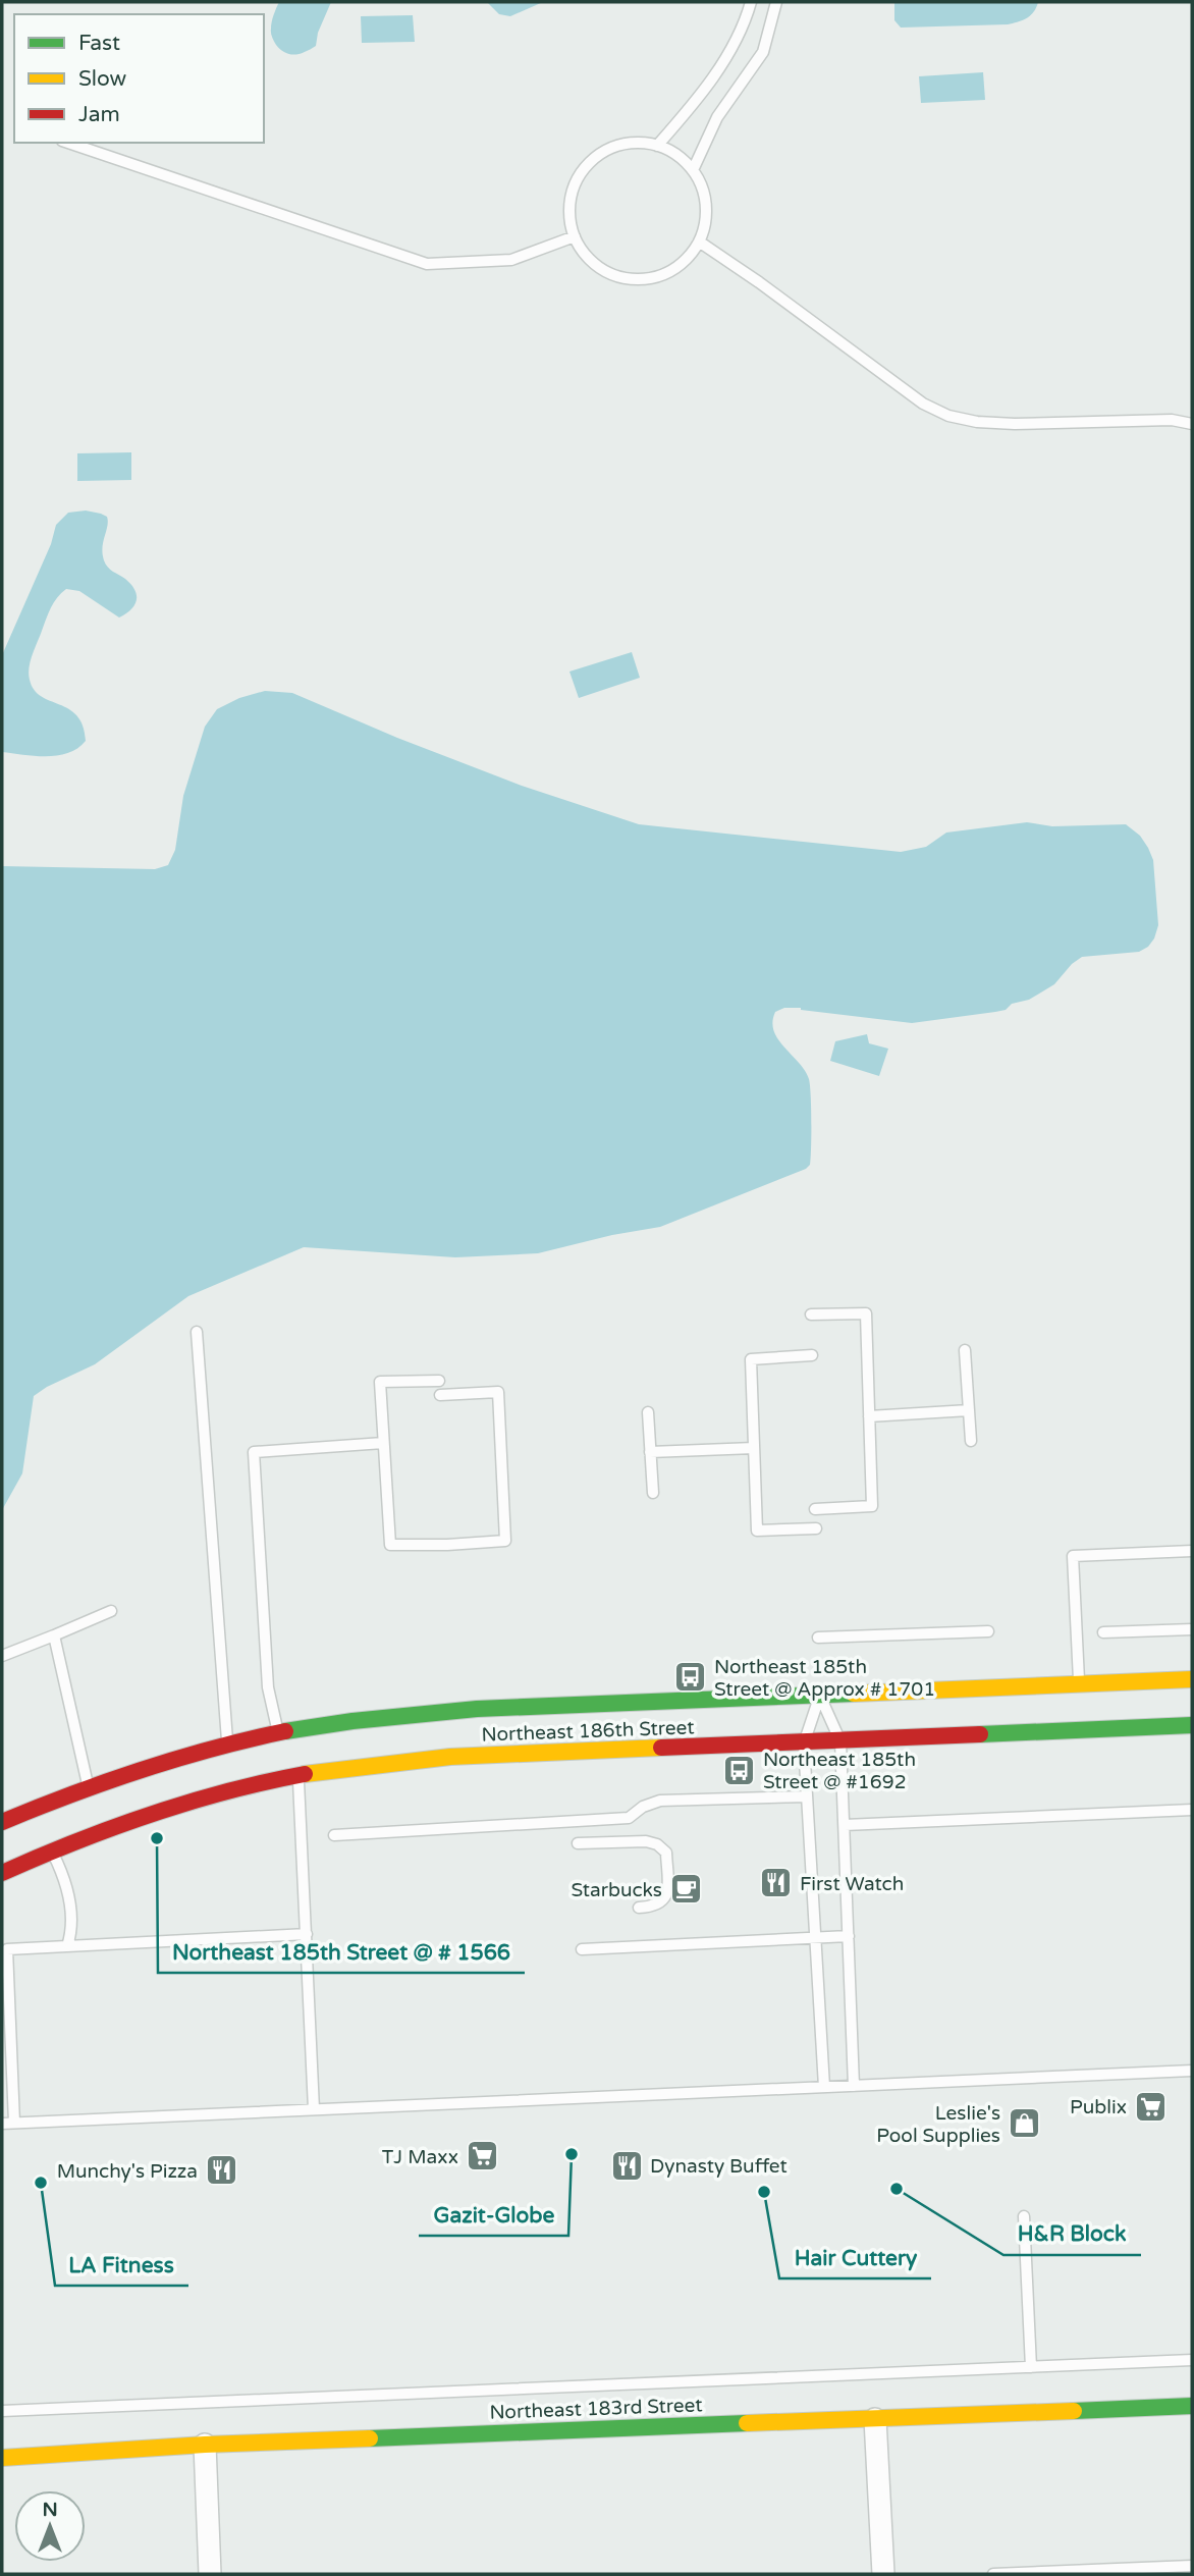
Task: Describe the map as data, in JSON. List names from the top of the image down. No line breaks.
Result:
{"streets":{"main road":["Northeast 186th Street","Northeast 183rd Street"]},"places":{"bus stop":["Northeast 185th Street @ Approx # 1701","Northeast 185th Street @ #1692"],"other":["Northeast 185th Street @ # 1566","Gazit-Globe","LA Fitness","H&R Block","Hair Cuttery"],"restaurant":["First Watch","Dynasty Buffet","Munchy's Pizza"],"cafe":["Starbucks"],"supermarket":["Publix","TJ Maxx"],"shop":["Leslie's Pool Supplies"]},"legend":["Fast","Slow","Jam"],"north":"top"}
